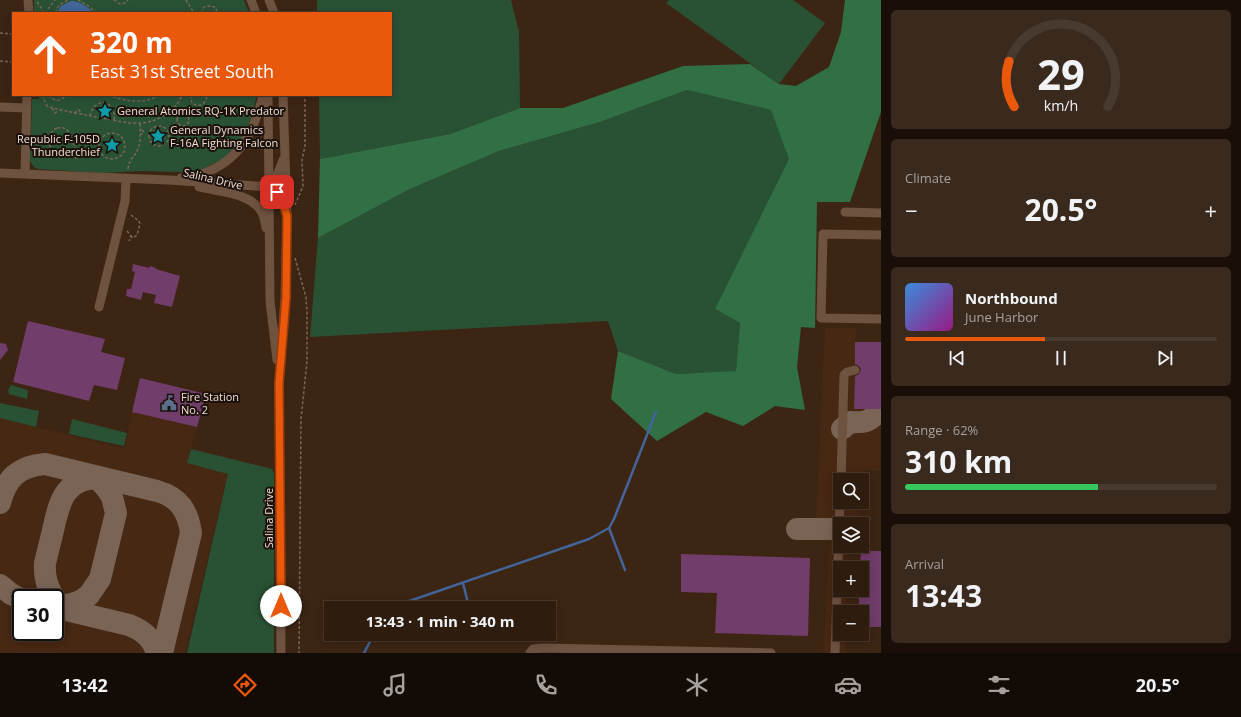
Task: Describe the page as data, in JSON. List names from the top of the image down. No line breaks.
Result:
{"streets":{"street":["Salina Drive"]},"places":{"place":["General Atomics RQ-1K Predator","General Dynamics F-16A Fighting Falcon","Republic F-105D Thunderchief"],"public building":["Fire Station No. 2"]},"page":{"turn":["320 m","East 31st Street South"],"tile":["Climate",["Range · 62%","310 km"],["Arrival","13:43"]],"heat":["−","20.5°","+"],"song":["Northbound","June Harbor"],"map_buttons":["+","−"],"limit":"30","trip":"13:43 · 1 min · 340 m","tabs":["13:42","20.5°"],"gauge":["29","km/h"]}}
